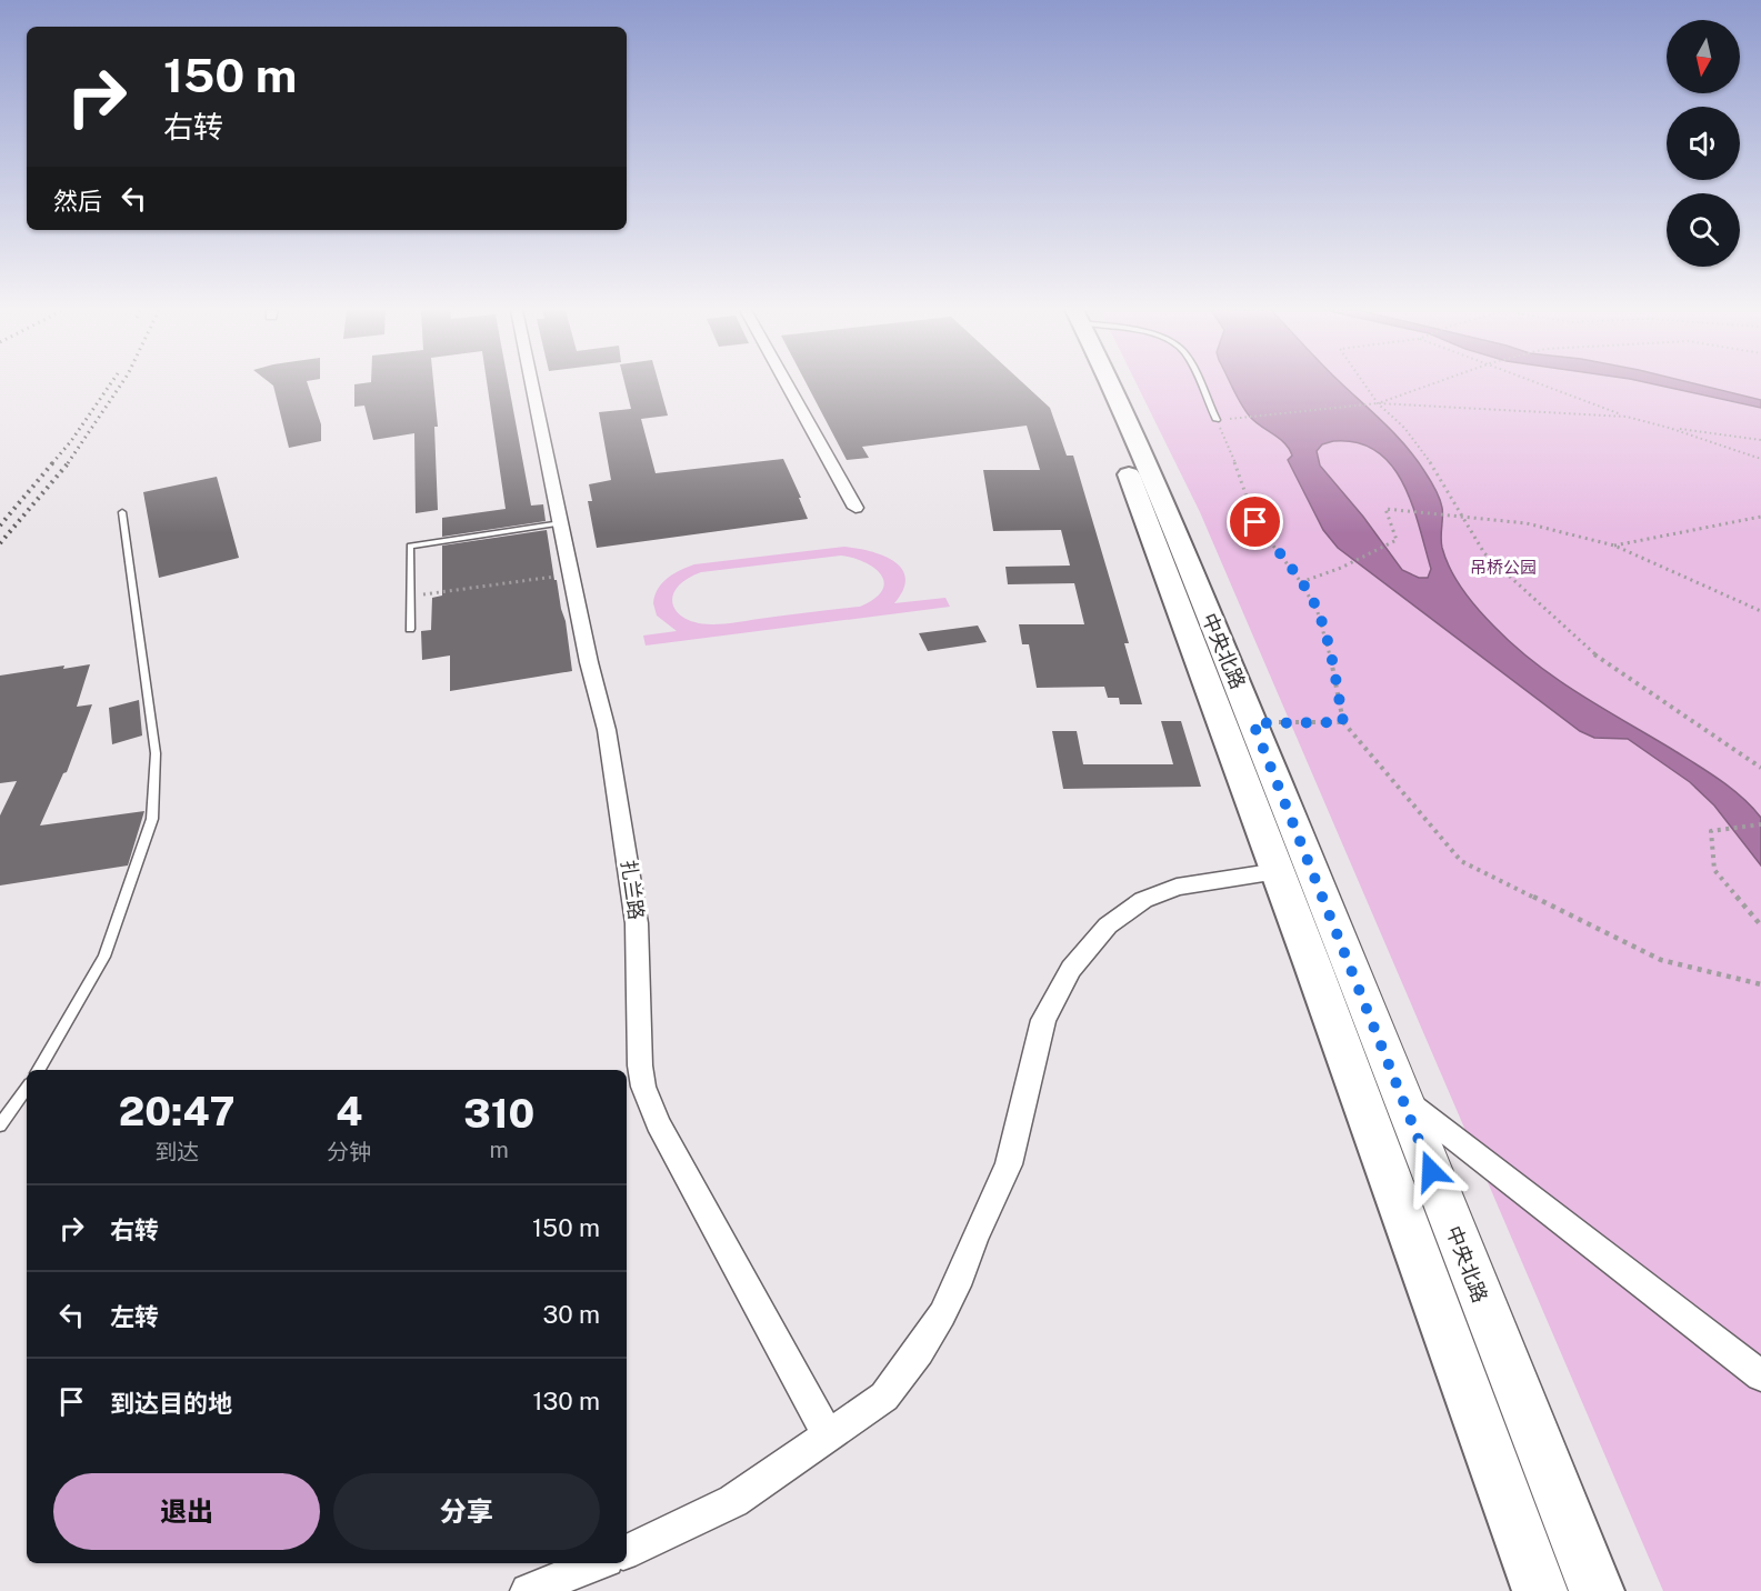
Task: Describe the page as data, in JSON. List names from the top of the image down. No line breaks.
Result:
{"streets":{"main road":["中央北路"],"street":["扎兰路"]},"parks":["吊桥公园"],"north":"bottom","page":{"turn":["150 m","右转"],"then":"然后","eta":["20:47","到达","4","分钟","310","m"],"list":[{"name":"右转","value":"150 m"},{"name":"左转","value":"30 m"},{"name":"到达目的地","value":"130 m"}],"buttons":["退出","分享"]}}
